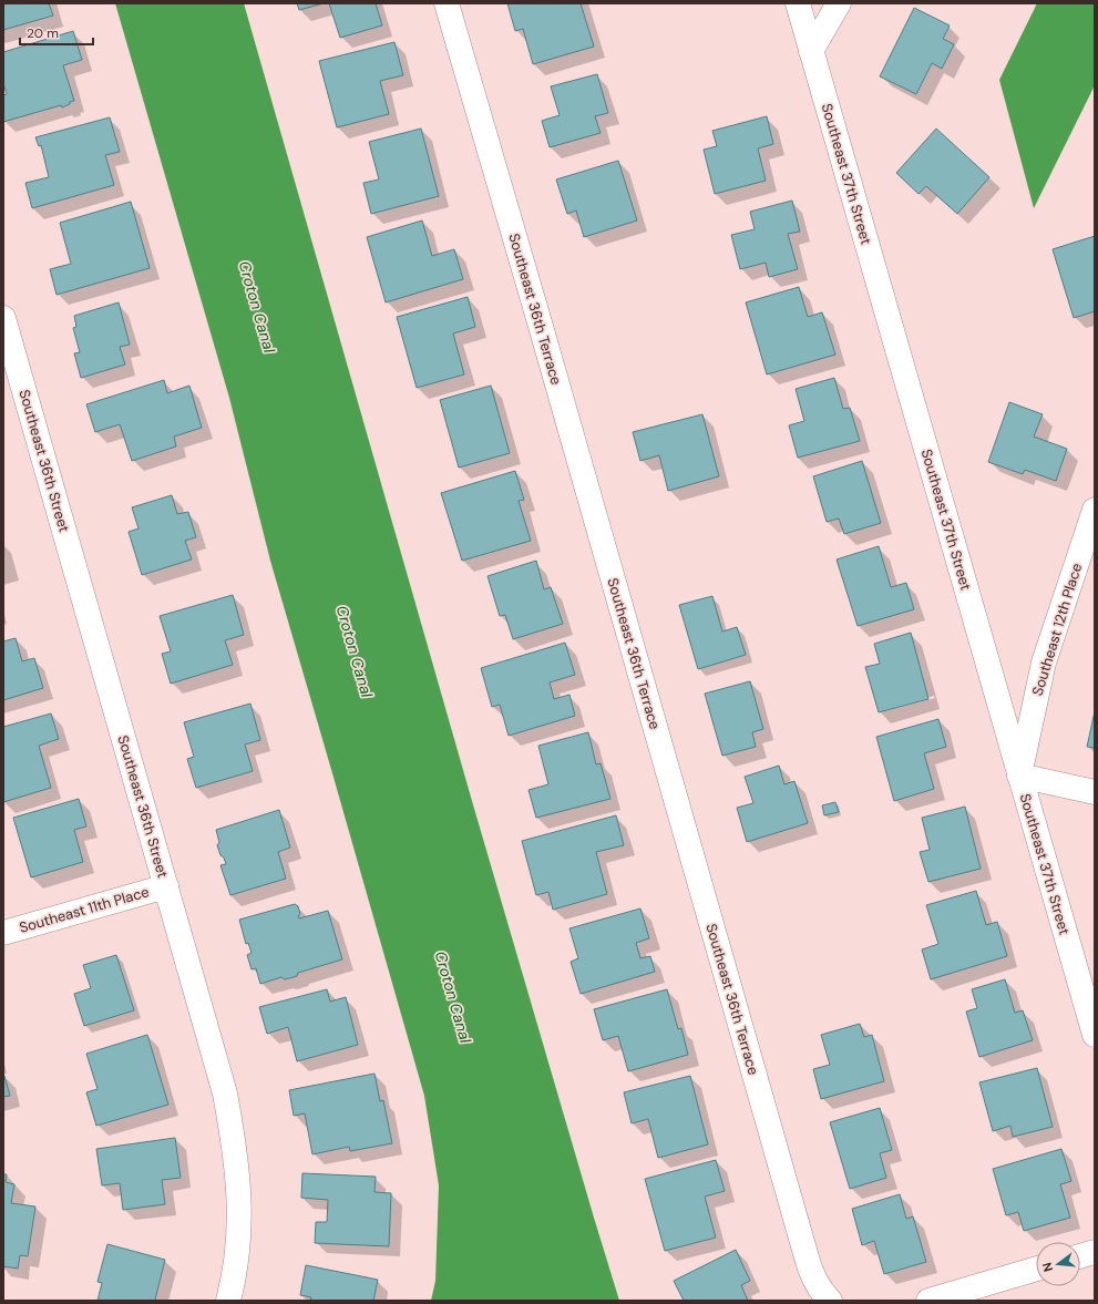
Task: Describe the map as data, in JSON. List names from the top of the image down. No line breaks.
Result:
{"streets":{"street":["Southeast 37th Street","Southeast 36th Terrace","Southeast 36th Street","Southeast 12th Place","Southeast 11th Place"]},"crossings":[["Southeast 37th Street","Southeast 12th Place"],["Southeast 36th Street","Southeast 11th Place"]],"water":["Croton Canal"],"scale_bar":"20 m","north":"left"}
